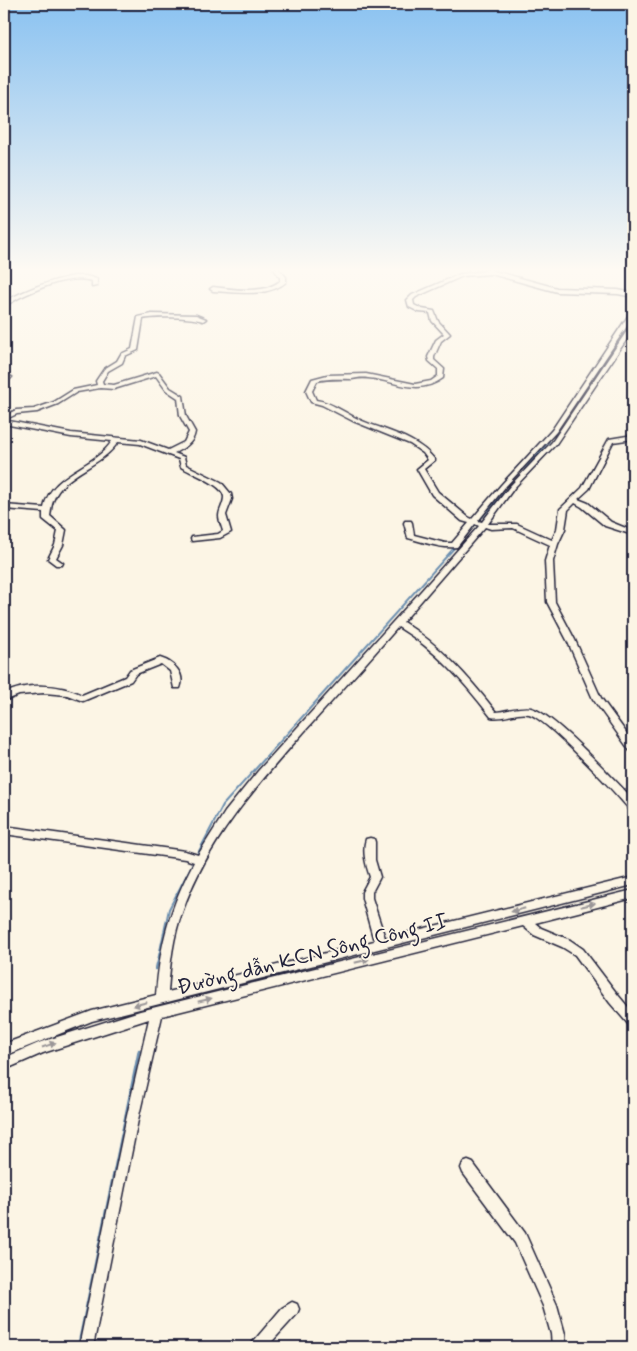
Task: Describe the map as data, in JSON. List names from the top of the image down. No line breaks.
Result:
{"streets":{"street":["Đường dẫn KCN Sông Công II"]}}
